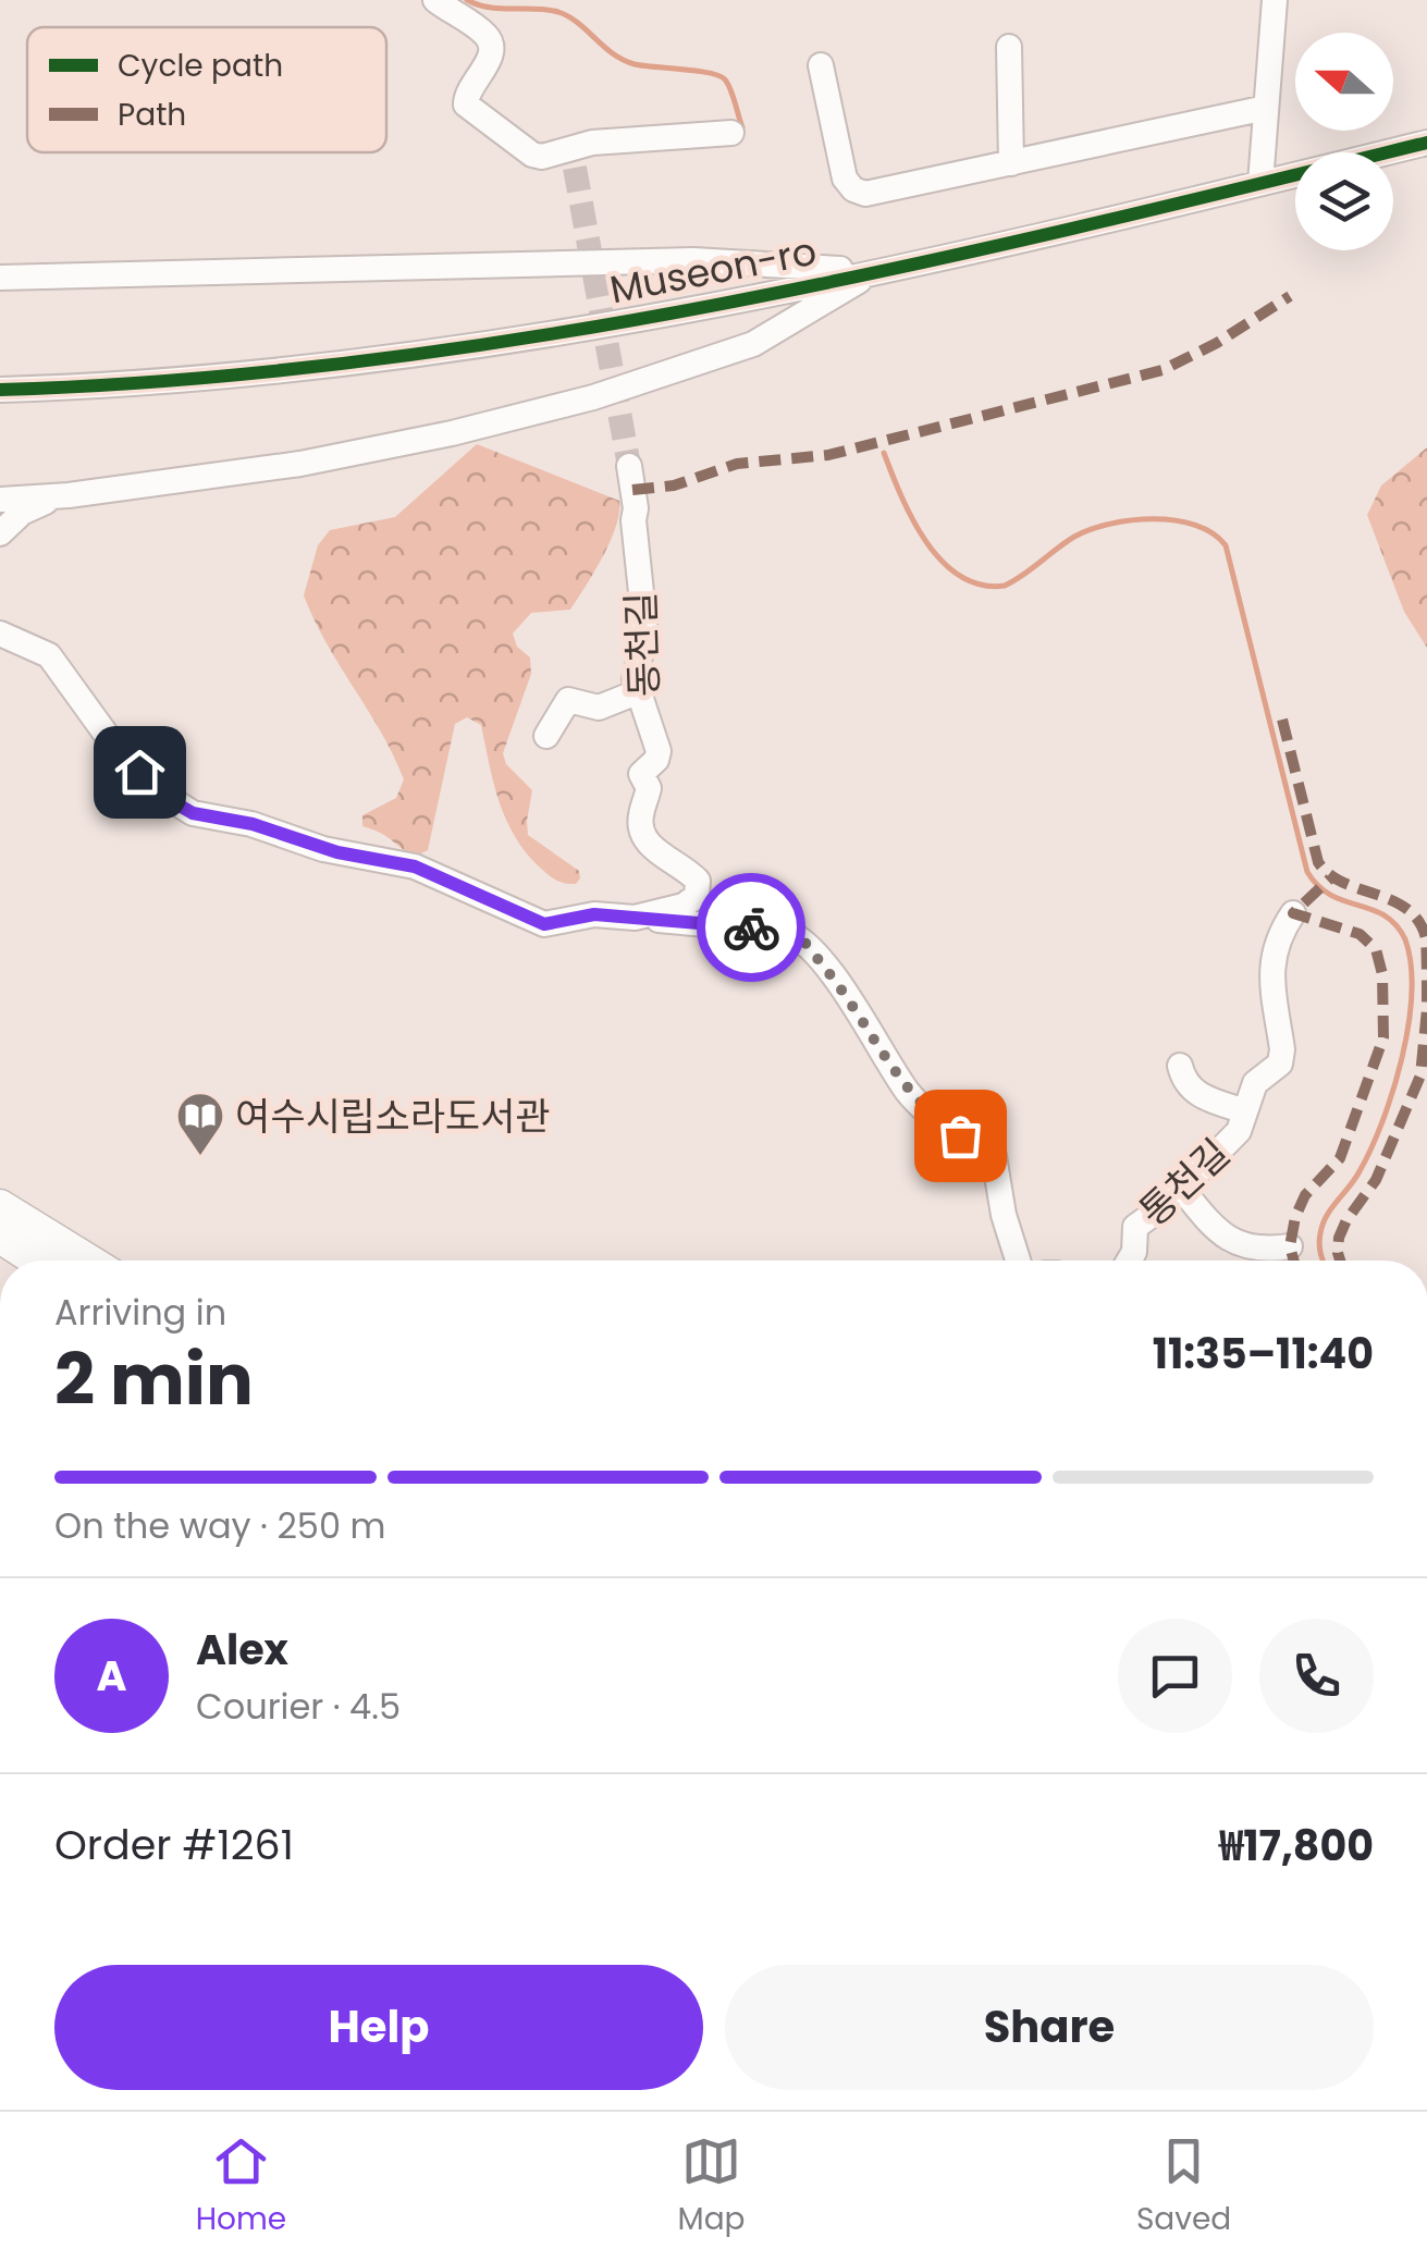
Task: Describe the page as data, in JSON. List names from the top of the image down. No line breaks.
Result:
{"streets":{"street":["Museon-ro","동천길","통천길"]},"places":{"library":["여수시립소라도서관"]},"legend":["Cycle path","Path"],"north":"left","page":{"heading":["2 min","Arriving in","11:35–11:40"],"panel":["Alex","Courier · 4.5","Order #1261","₩17,800"],"bar":"On the way · 250 m","round":"A","buttons":["Help","Share"],"tabs":["Home","Map","Saved"]}}
